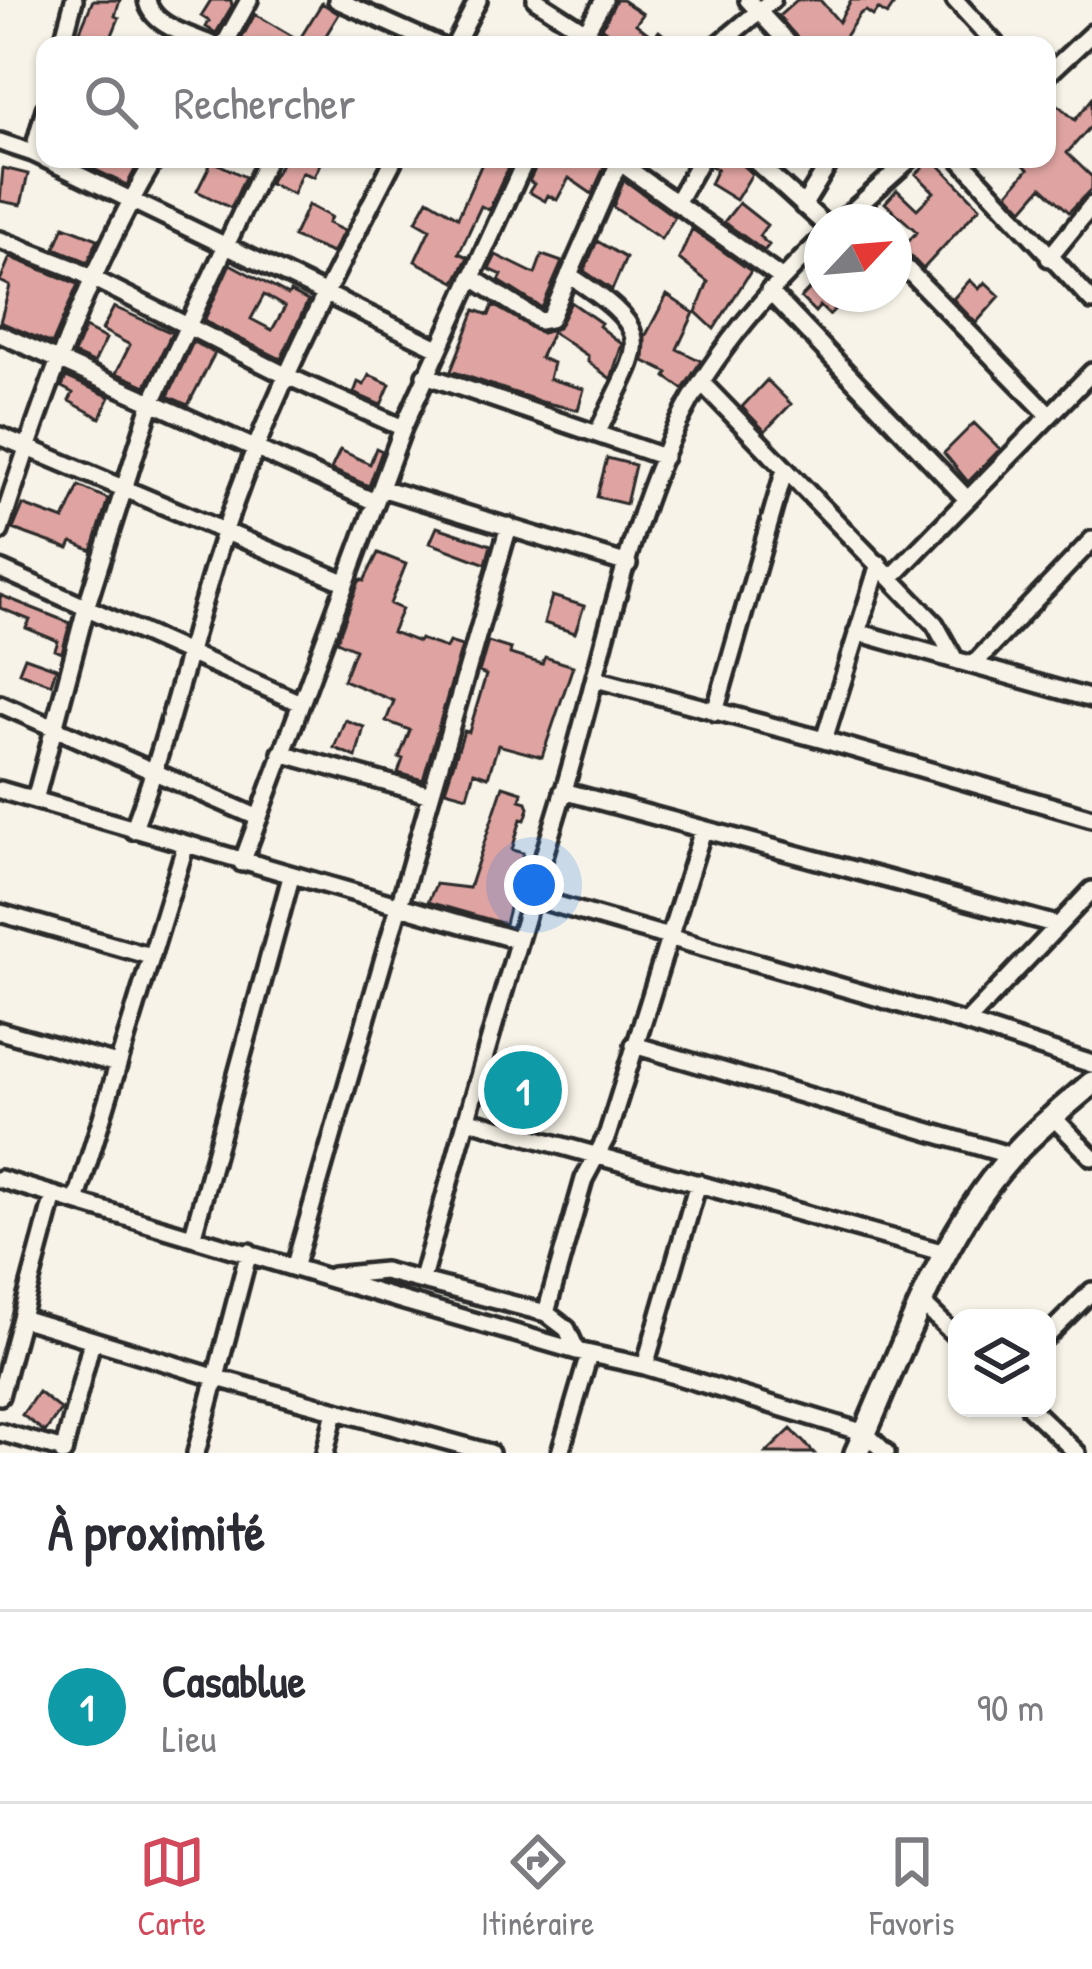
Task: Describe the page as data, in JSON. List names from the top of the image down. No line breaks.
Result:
{"north":"top right","page":{"search":"Rechercher","pins":"1","heading":"À proximité","list":[{"mark":"1","name":"Casablue","note":"Lieu","value":"90 m"}],"nav":["Carte","Itinéraire","Favoris"]}}
